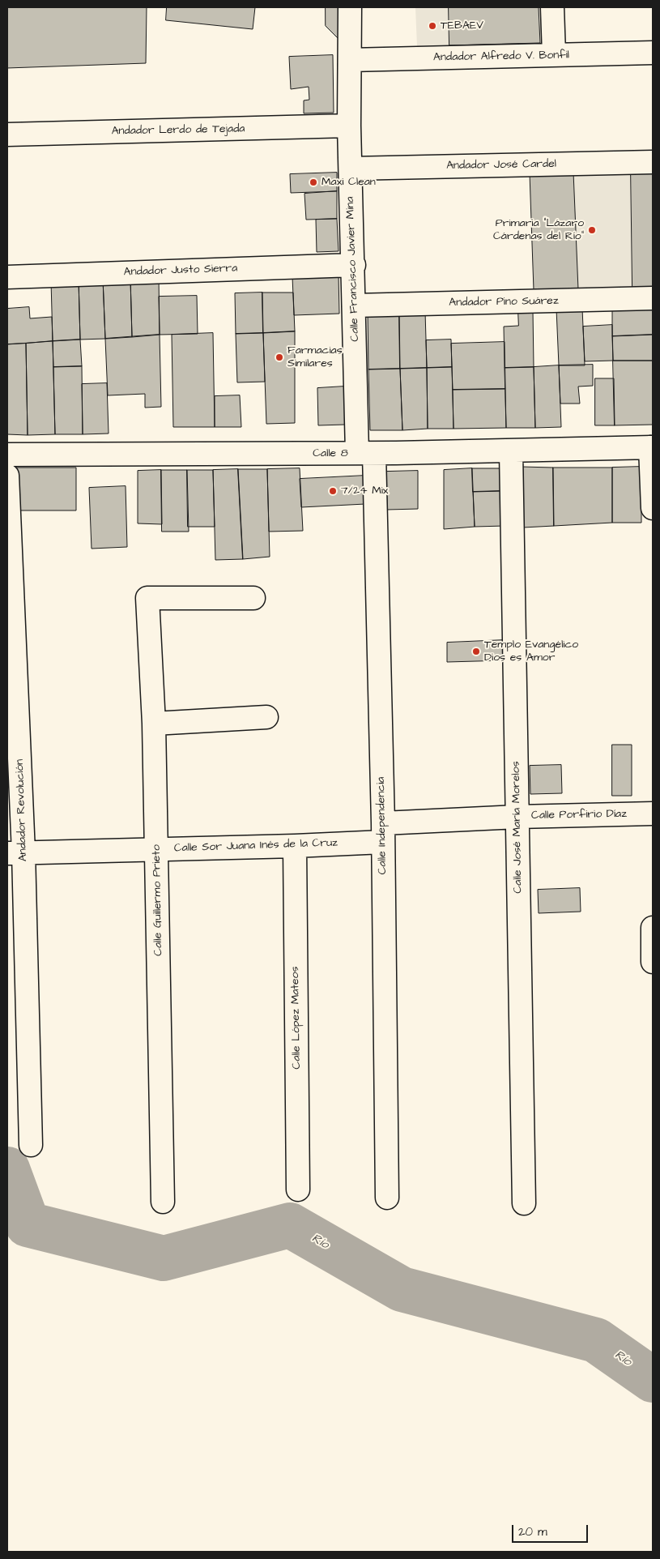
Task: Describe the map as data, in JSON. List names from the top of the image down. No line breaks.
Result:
{"streets":{"street":["Andador Alfredo V. Bonfil","Andador Lerdo de Tejada","Andador José Cardel","Calle Francisco Javier Mina","Andador Justo Sierra","Andador Pino Suárez","Calle 8","Andador Revolución","Calle Porfirio Díaz","Calle Independencia","Calle José María Morelos","Calle Sor Juana Inés de la Cruz","Calle Guillermo Prieto","Calle López Mateos"]},"crossings":[["Andador Alfredo V. Bonfil","Calle Francisco Javier Mina"],["Andador Lerdo de Tejada","Calle Francisco Javier Mina"],["Andador José Cardel","Calle Francisco Javier Mina"],["Calle Francisco Javier Mina","Andador Justo Sierra"],["Calle Francisco Javier Mina","Andador Pino Suárez"],["Calle Francisco Javier Mina","Calle 8"],["Calle Francisco Javier Mina","Calle Independencia"],["Calle 8","Calle Independencia"],["Calle 8","Calle José María Morelos"],["Andador Revolución","Calle Sor Juana Inés de la Cruz"],["Calle Porfirio Díaz","Calle Independencia"],["Calle Porfirio Díaz","Calle José María Morelos"],["Calle Porfirio Díaz","Calle Sor Juana Inés de la Cruz"],["Calle Independencia","Calle Sor Juana Inés de la Cruz"],["Calle Sor Juana Inés de la Cruz","Calle Guillermo Prieto"],["Calle Sor Juana Inés de la Cruz","Calle López Mateos"]],"water":["Río"],"places":["TEBAEV","Maxi Clean","Primaria \"Lázaro Cárdenas del Río\"","Farmacias Similares","7/24 Mix","Templo Evangélico Dios es Amor"],"scale_bar":"20 m"}
